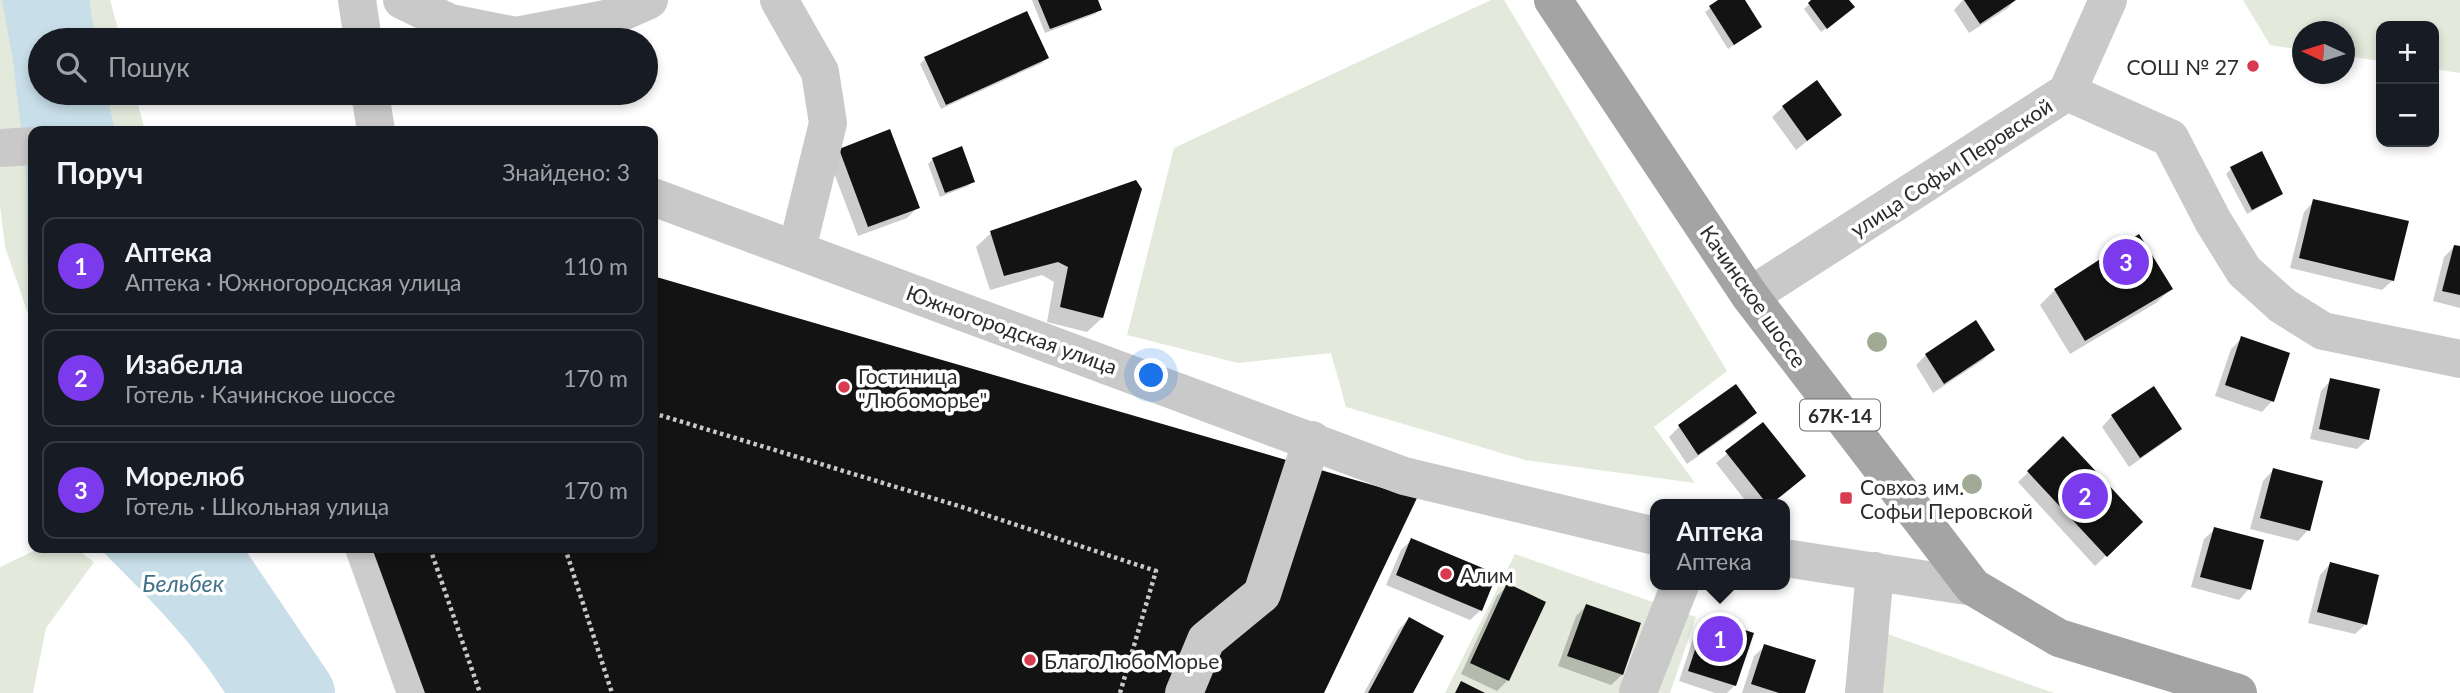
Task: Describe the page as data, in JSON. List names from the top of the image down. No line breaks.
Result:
{"streets":{"main road":["Качинское шоссе","67К-14"],"street":["улица Софьи Перовской","Южногородская улица"]},"crossings":[["улица Софьи Перовской","Качинское шоссе"]],"water":["Бельбек"],"places":{"other":["СОШ № 27","Гостиница \"Любоморье\"","Алим","БлагоЛюбоМорье"],"transit":["Совхоз им. Софьи Перовской"]},"north":"left","page":{"map_buttons":["+","−"],"search":"Пошук","heading":["Поруч","Знайдено: 3"],"list":[{"mark":"1","name":"Аптека","note":"Аптека · Южногородская улица","value":"110 m"},{"mark":"2","name":"Изабелла","note":"Готель · Качинское шоссе","value":"170 m"},{"mark":"3","name":"Морелюб","note":"Готель · Школьная улица","value":"170 m"}],"pins":["3","2","1"],"popup":["Аптека","Аптека"]}}
